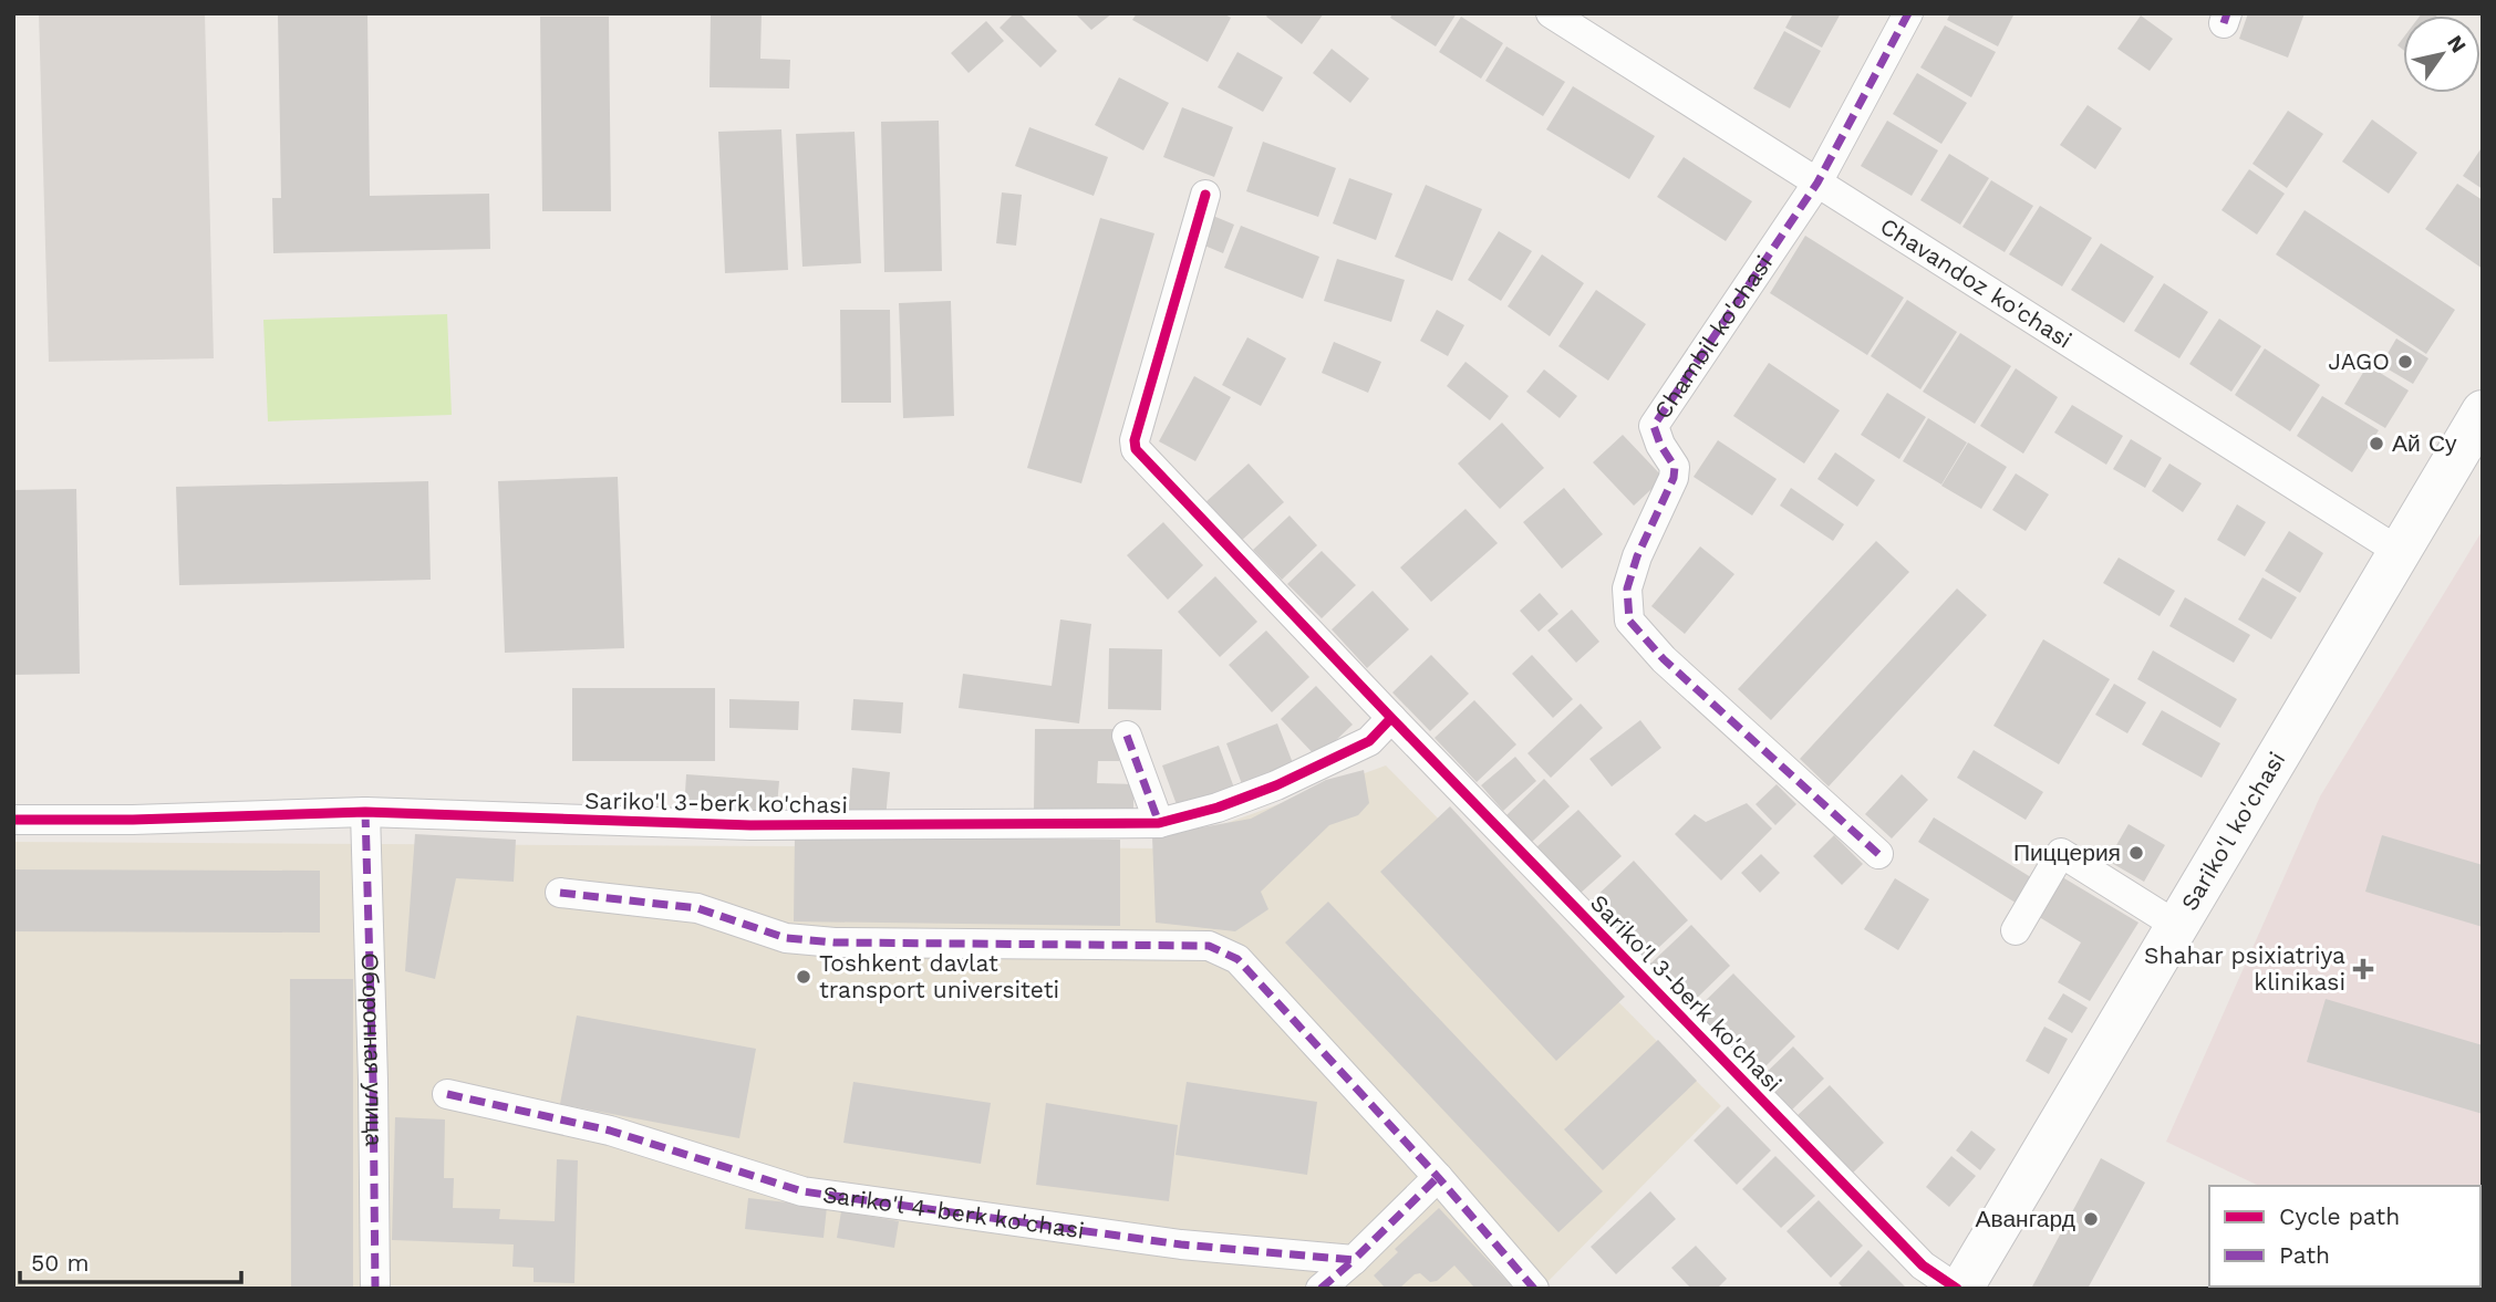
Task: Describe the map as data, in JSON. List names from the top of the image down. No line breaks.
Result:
{"streets":{"main road":["Sariko'l ko'chasi"],"street":["Chavandoz ko'chasi","Chambil ko'chasi","Sariko'l 3-berk ko'chasi","Оборонная улица","Sariko'l 4-berk ko'chasi"]},"crossings":[["Chavandoz ko'chasi","Chambil ko'chasi"],["Chavandoz ko'chasi","Sariko'l ko'chasi"],["Sariko'l 3-berk ko'chasi","Sariko'l ko'chasi"],["Sariko'l 3-berk ko'chasi","Оборонная улица"]],"places":{"other":["JAGO","Ай Су","Пиццерия","Toshkent davlat transport universiteti","Авангард"],"health":["Shahar psixiatriya klinikasi"]},"legend":["Cycle path","Path"],"scale_bar":"50 m","north":"top right"}
